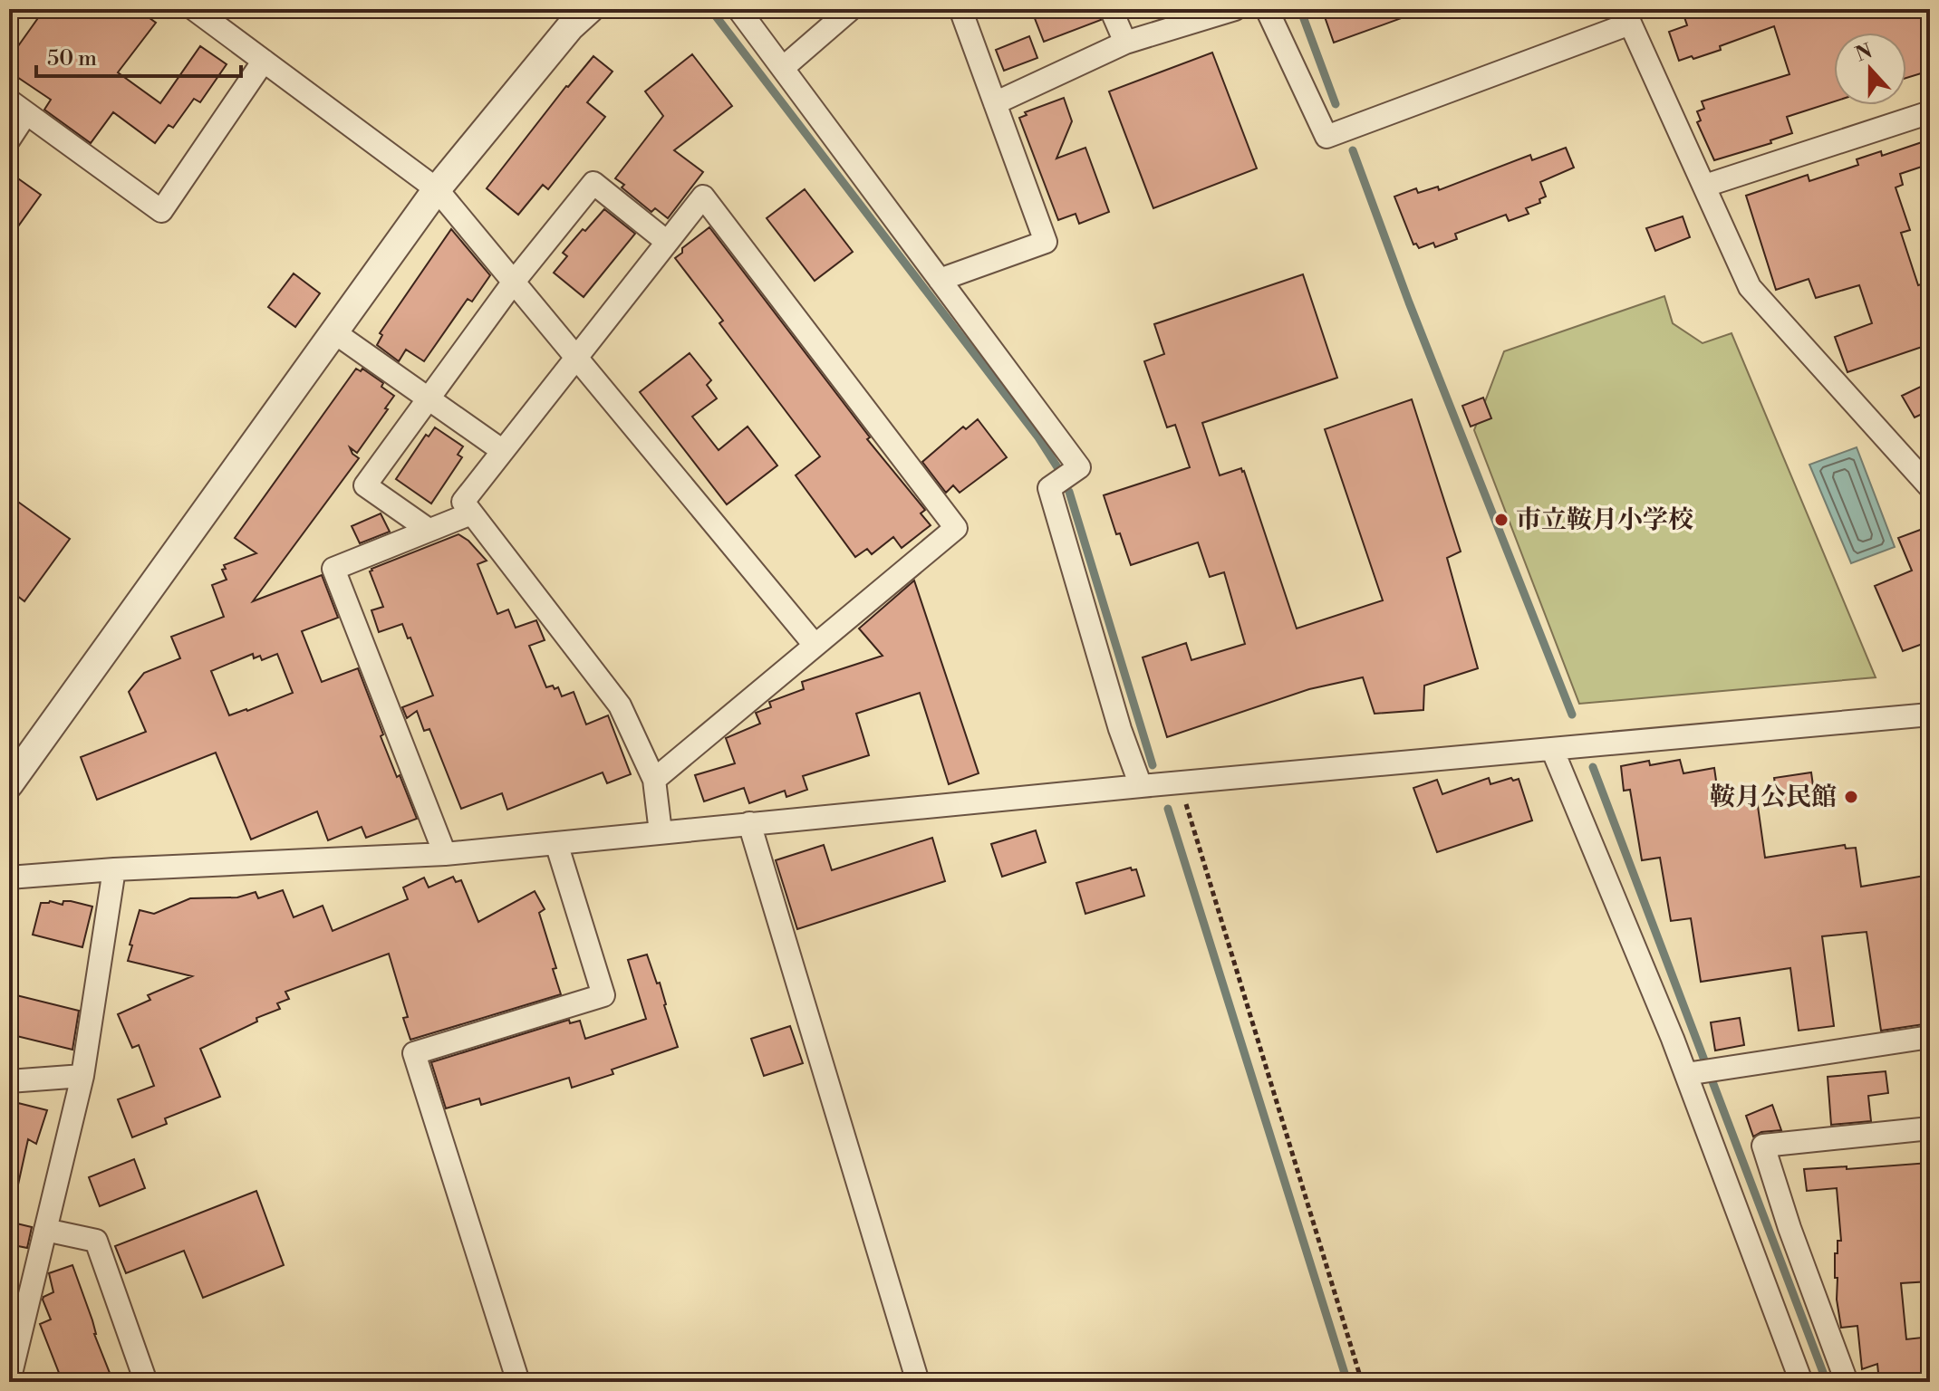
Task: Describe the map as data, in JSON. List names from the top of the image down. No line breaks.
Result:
{"places":["市立鞍月小学校","鞍月公民館"],"scale_bar":"50 m","north":"top"}
